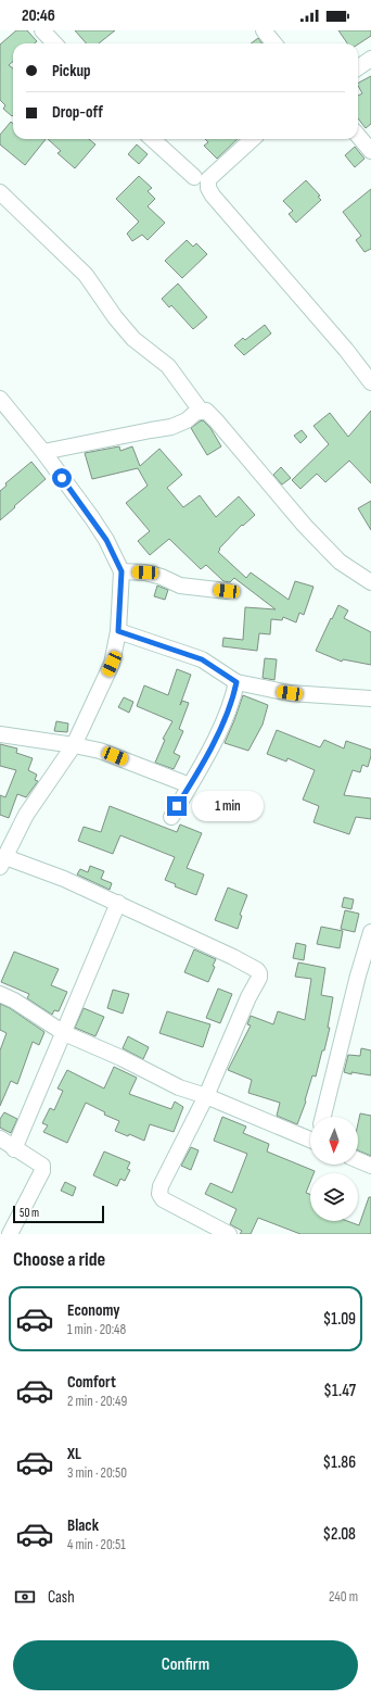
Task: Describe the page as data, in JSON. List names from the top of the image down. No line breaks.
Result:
{"scale_bar":"50 m","north":"bottom","page":{"status":"20:46","banner":["Pickup","Drop-off"],"bubble":"1 min","scale":"50 m","heading":"Choose a ride","list":[{"name":"Economy","note":"1 min · 20:48","value":"$1.09"},{"name":"Comfort","note":"2 min · 20:49","value":"$1.47"},{"name":"XL","note":"3 min · 20:50","value":"$1.86"},{"name":"Black","note":"4 min · 20:51","value":"$2.08"}],"pay":["Cash","240 m"],"buttons":"Confirm"}}
